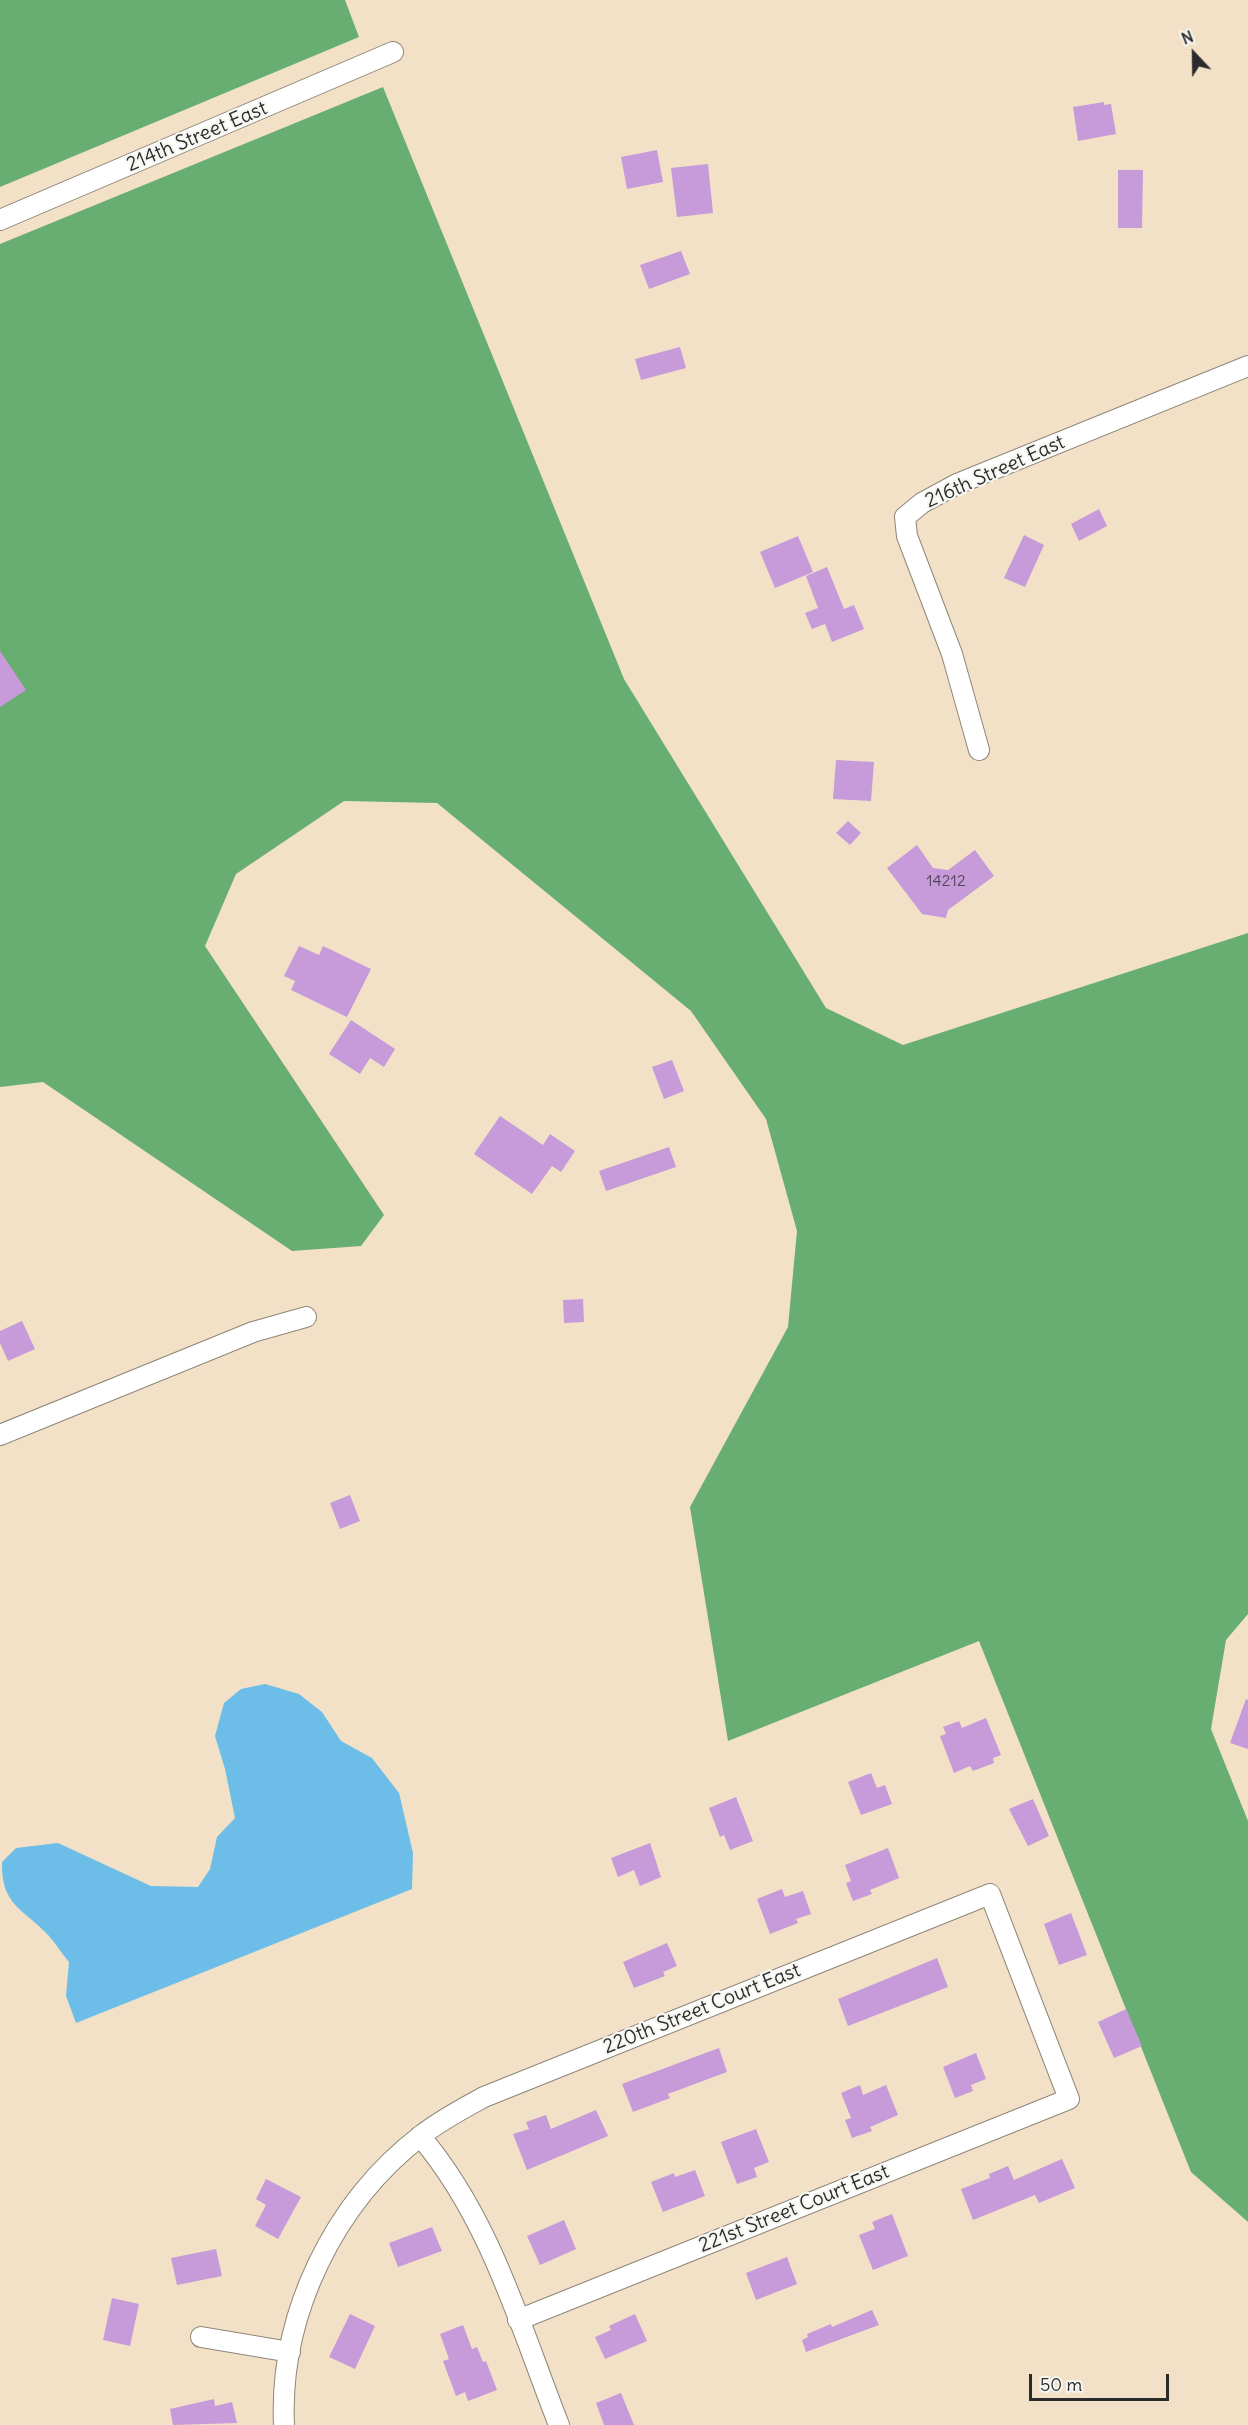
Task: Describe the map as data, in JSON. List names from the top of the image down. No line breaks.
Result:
{"streets":{"street":["214th Street East","216th Street East","220th Street Court East","221st Street Court East"]},"crossings":[["220th Street Court East","221st Street Court East"]],"house_numbers":["14212"],"scale_bar":"50 m","north":"top"}
